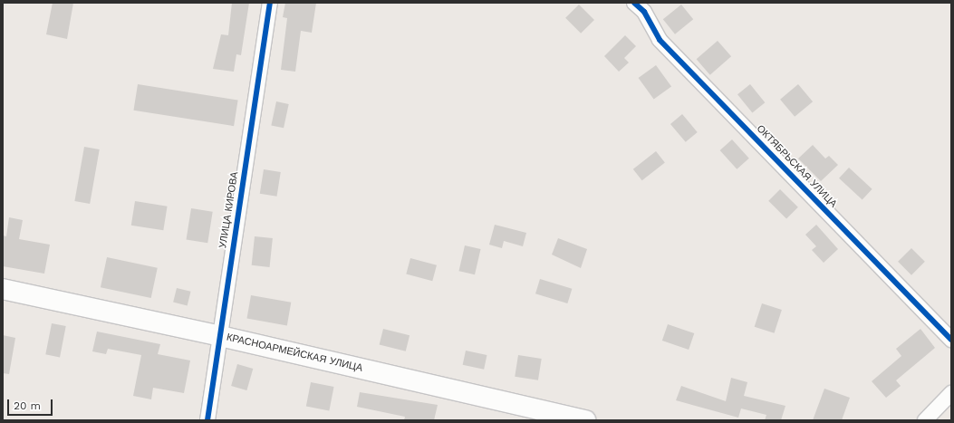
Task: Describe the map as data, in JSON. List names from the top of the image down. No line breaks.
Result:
{"streets":{"main road":["КРАСНОАРМЕЙСКАЯ УЛИЦА"],"street":["ОКТЯБРЬСКАЯ УЛИЦА","УЛИЦА КИРОВА"]},"crossings":[["УЛИЦА КИРОВА","КРАСНОАРМЕЙСКАЯ УЛИЦА"]],"scale_bar":"20 m"}
